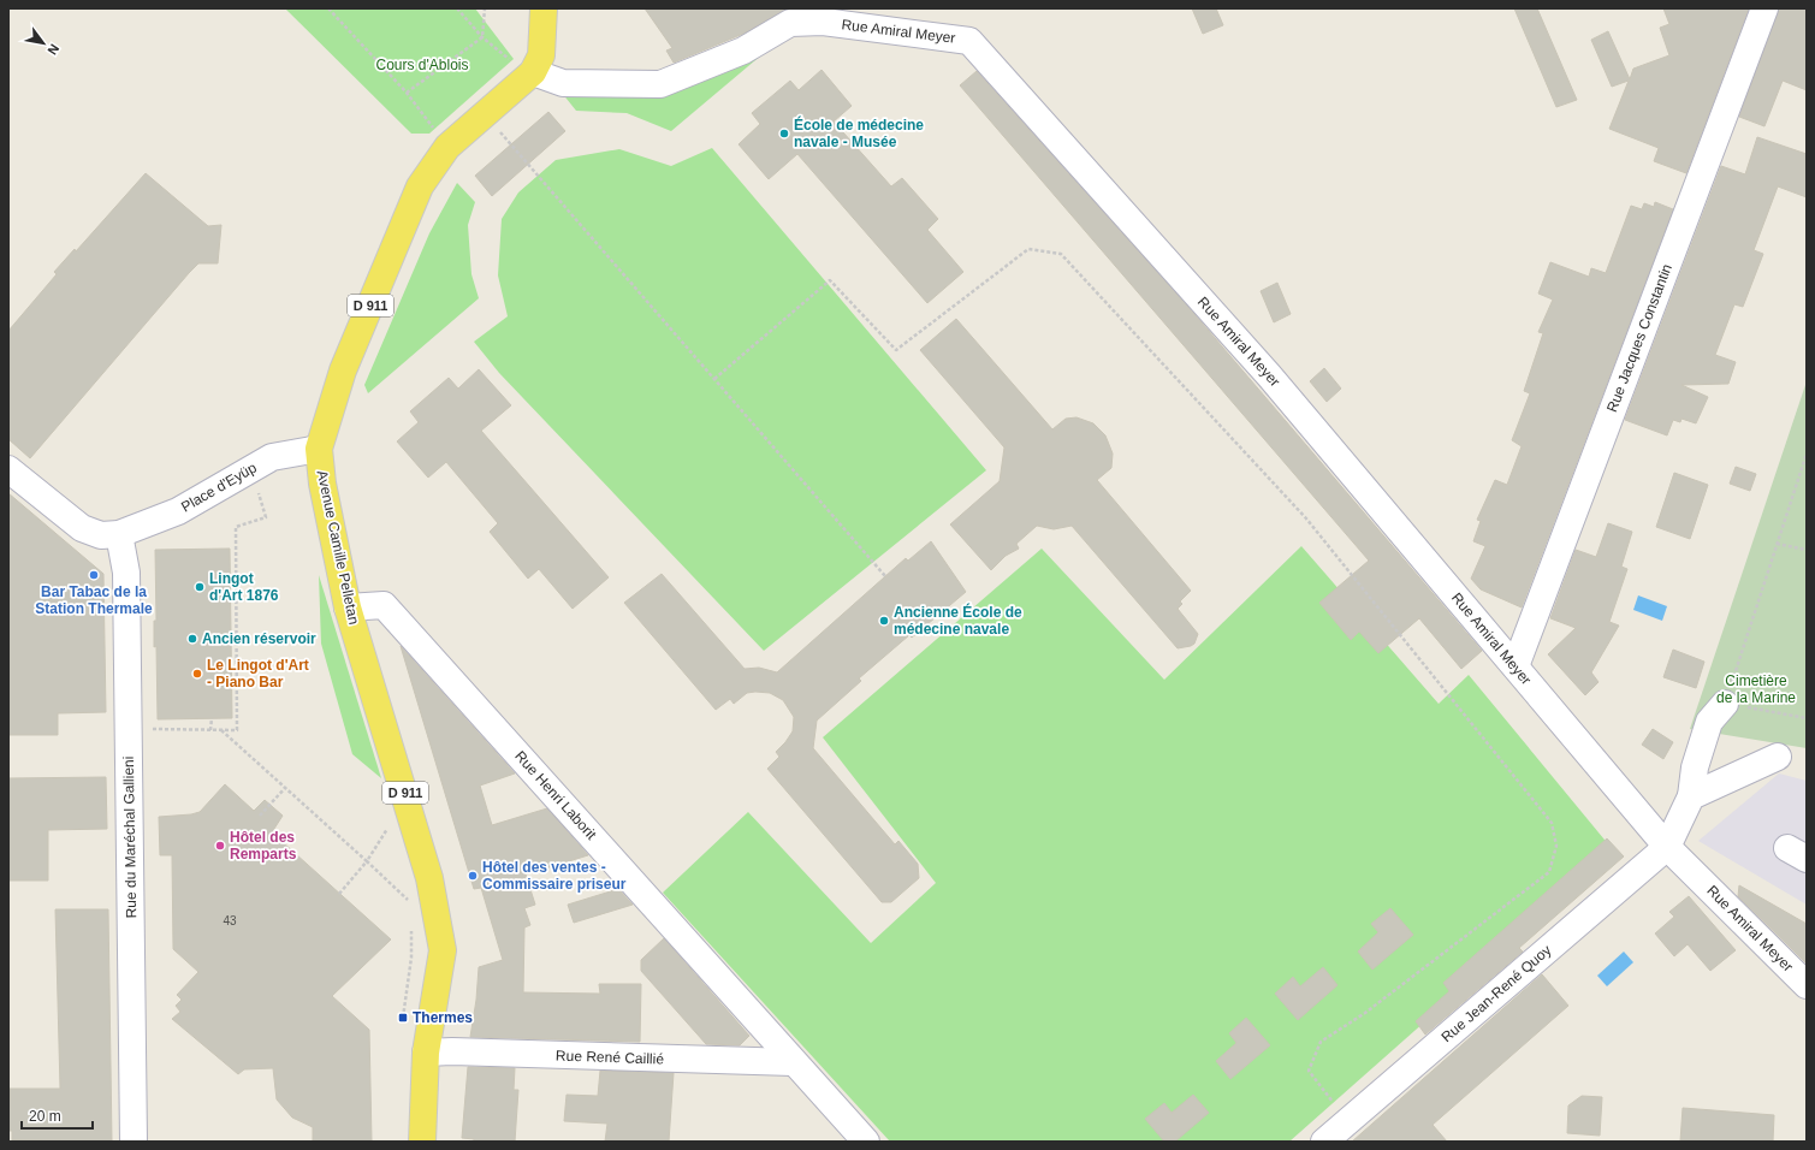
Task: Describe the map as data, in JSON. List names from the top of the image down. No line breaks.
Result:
{"streets":{"main road":["D 911","Avenue Camille Pelletan"],"street":["Rue Amiral Meyer","Rue Jacques Constantin","Place d'Eyüp","Rue Henri Laborit","Rue du Maréchal Gallieni","Rue Jean-René Quoy","Rue René Caillié"]},"crossings":[["Rue Amiral Meyer","Rue Jacques Constantin"],["Rue Amiral Meyer","Avenue Camille Pelletan"],["Rue Amiral Meyer","Rue Jean-René Quoy"],["Place d'Eyüp","Avenue Camille Pelletan"],["Place d'Eyüp","Rue du Maréchal Gallieni"],["Avenue Camille Pelletan","Rue Henri Laborit"],["Avenue Camille Pelletan","Rue René Caillié"],["Rue Henri Laborit","Rue René Caillié"]],"parks":["Cours d'Ablois","Cimetière de la Marine"],"places":{"other":["École de médecine navale - Musée","Bar Tabac de la Station Thermale","Lingot d'Art 1876","Ancienne École de médecine navale","Ancien réservoir","Le Lingot d'Art - Piano Bar","Hôtel des Remparts","Hôtel des ventes - Commissaire priseur"],"transit":["Thermes"]},"house_numbers":["43"],"scale_bar":"20 m","north":"bottom right"}
